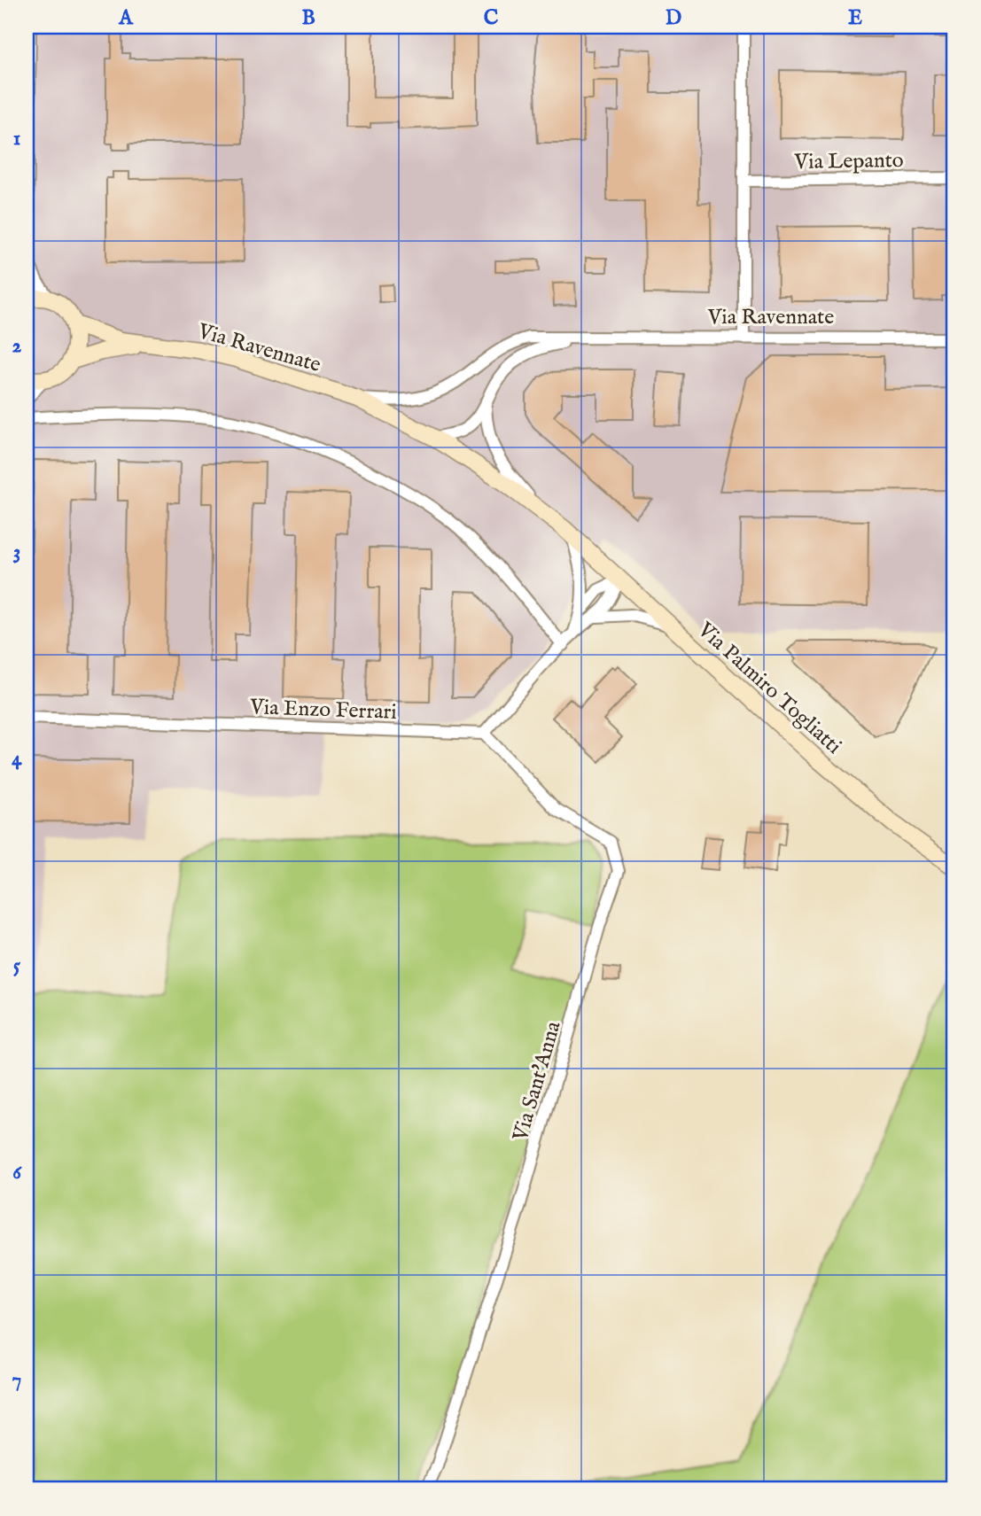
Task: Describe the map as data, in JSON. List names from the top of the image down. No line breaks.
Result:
{"streets":{"main road":["Via Ravennate","Via Palmiro Togliatti"],"street":["Via Lepanto","Via Enzo Ferrari","Via Sant'Anna"]},"crossings":[["Via Ravennate","Via Palmiro Togliatti"],["Via Enzo Ferrari","Via Sant'Anna"]],"grid":{"columns":["A","B","C","D","E"],"rows":["1","2","3","4","5","6","7"]}}
